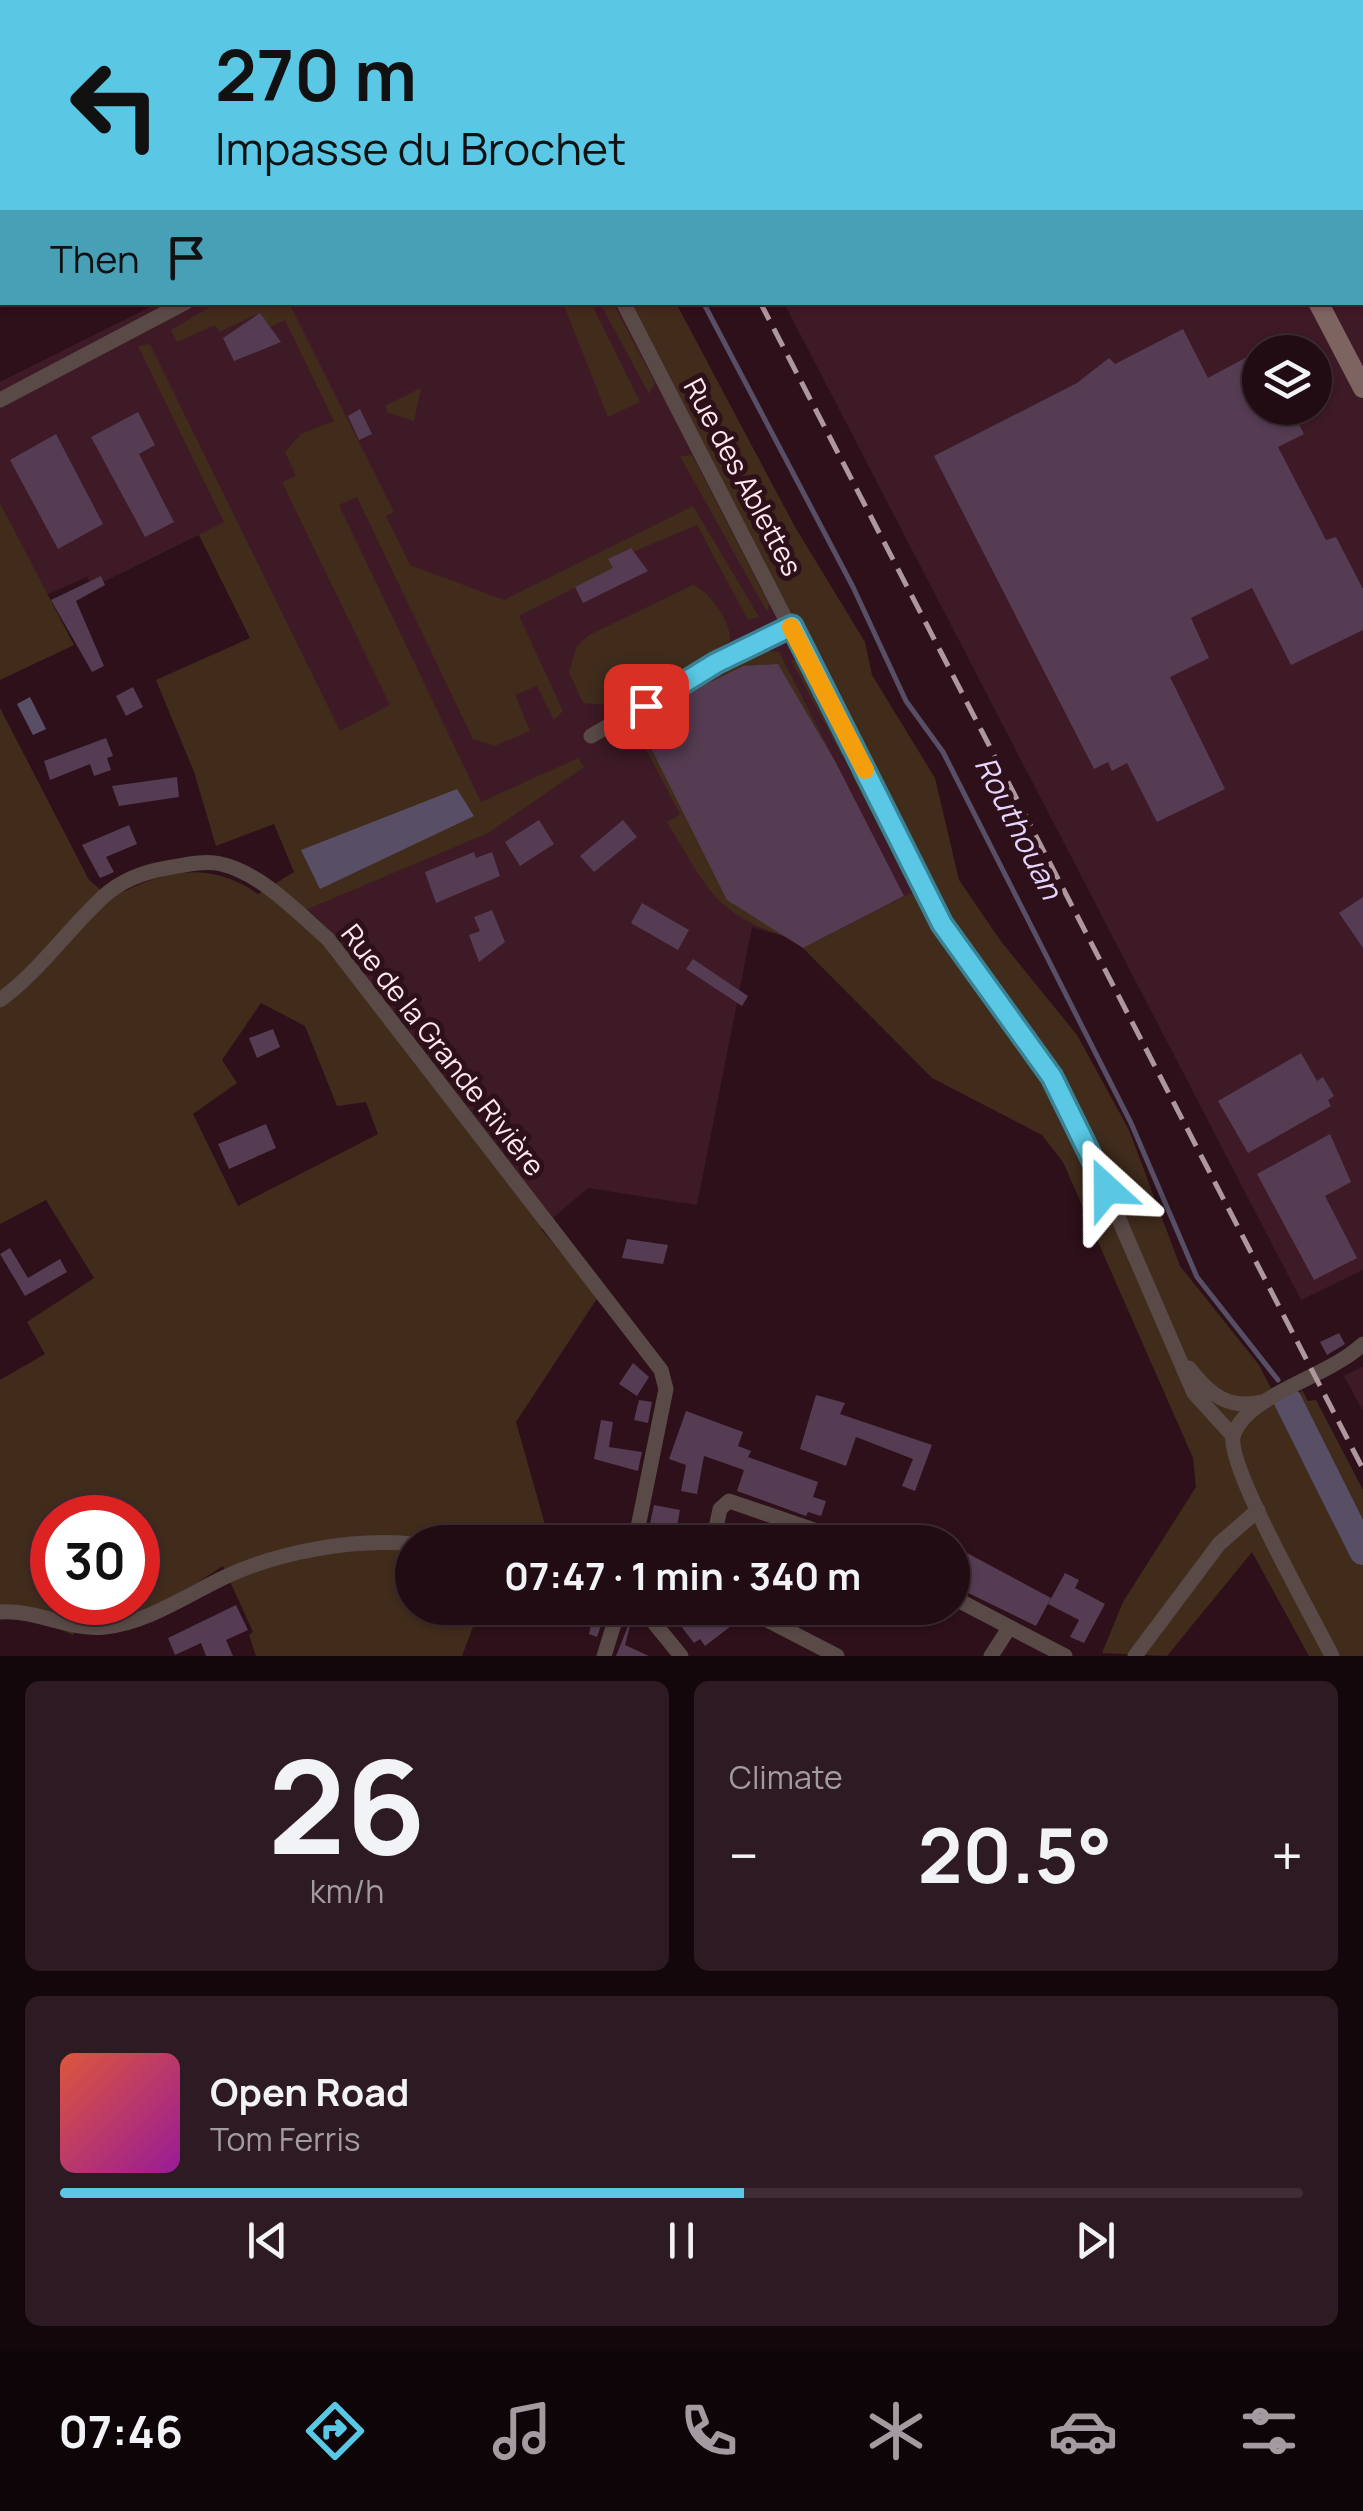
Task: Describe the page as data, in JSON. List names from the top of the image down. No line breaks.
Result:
{"streets":{"street":["Rue des Ablettes","Rue de la Grande Rivière"]},"water":["Routhouan"],"page":{"turn":["270 m","Impasse du Brochet"],"then":"Then","limit":"30","trip":"07:47 · 1 min · 340 m","tile":[["26","km/h"],"Climate"],"heat":["−","20.5°","+"],"song":["Open Road","Tom Ferris"],"tabs":"07:46"}}
